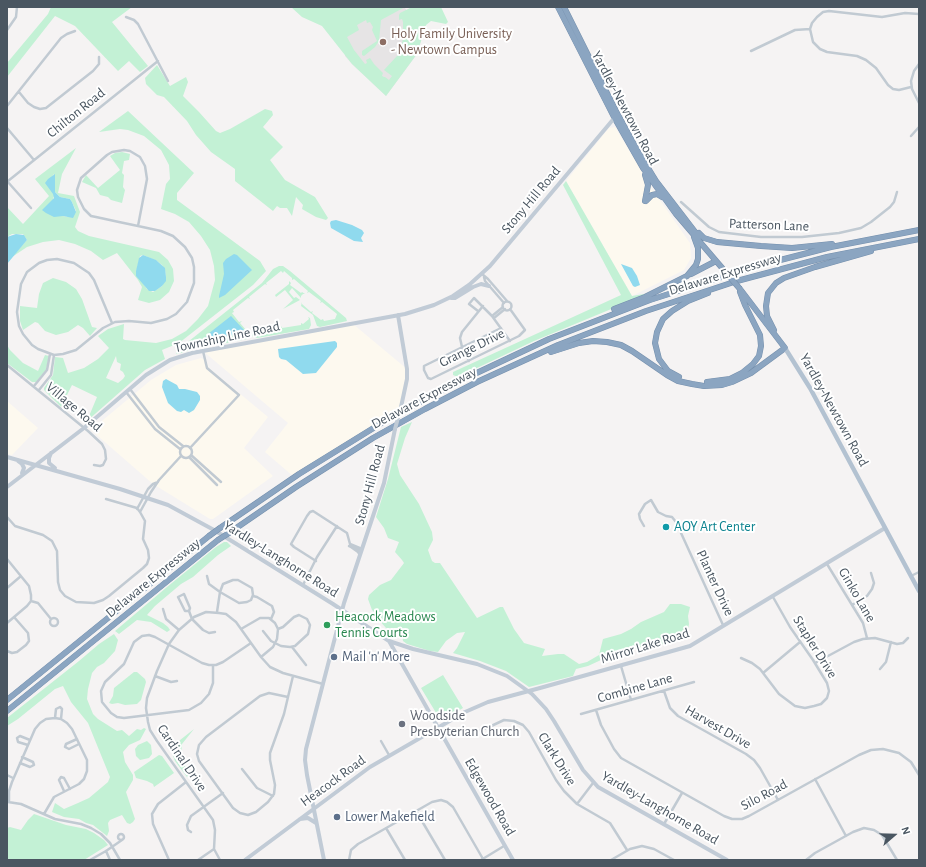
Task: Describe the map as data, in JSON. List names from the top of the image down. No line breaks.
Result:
{"streets":{"highway":["Yardley-Newtown Road","Delaware Expressway"],"main road":["Stony Hill Road","Township Line Road","Yardley-Langhorne Road","Mirror Lake Road","Heacock Road","Edgewood Road"],"street":["Chilton Road","Patterson Lane","Grange Drive","Village Road","Planter Drive","Ginko Lane","Stapler Drive","Combine Lane","Harvest Drive","Cardinal Drive","Clark Drive","Silo Road"]},"crossings":[["Yardley-Newtown Road","Stony Hill Road"],["Yardley-Newtown Road","Mirror Lake Road"],["Stony Hill Road","Township Line Road"],["Stony Hill Road","Yardley-Langhorne Road"],["Stony Hill Road","Heacock Road"],["Township Line Road","Village Road"],["Township Line Road","Yardley-Langhorne Road"],["Yardley-Langhorne Road","Mirror Lake Road"],["Yardley-Langhorne Road","Edgewood Road"],["Planter Drive","Mirror Lake Road"],["Ginko Lane","Mirror Lake Road"],["Mirror Lake Road","Stapler Drive"],["Mirror Lake Road","Heacock Road"],["Mirror Lake Road","Edgewood Road"],["Combine Lane","Harvest Drive"],["Combine Lane","Silo Road"],["Harvest Drive","Silo Road"],["Heacock Road","Edgewood Road"]],"places":["Holy Family University - Newtown Campus","AOY Art Center","Heacock Meadows Tennis Courts","Mail 'n' More","Woodside Presbyterian Church","Lower Makefield"],"north":"right"}
